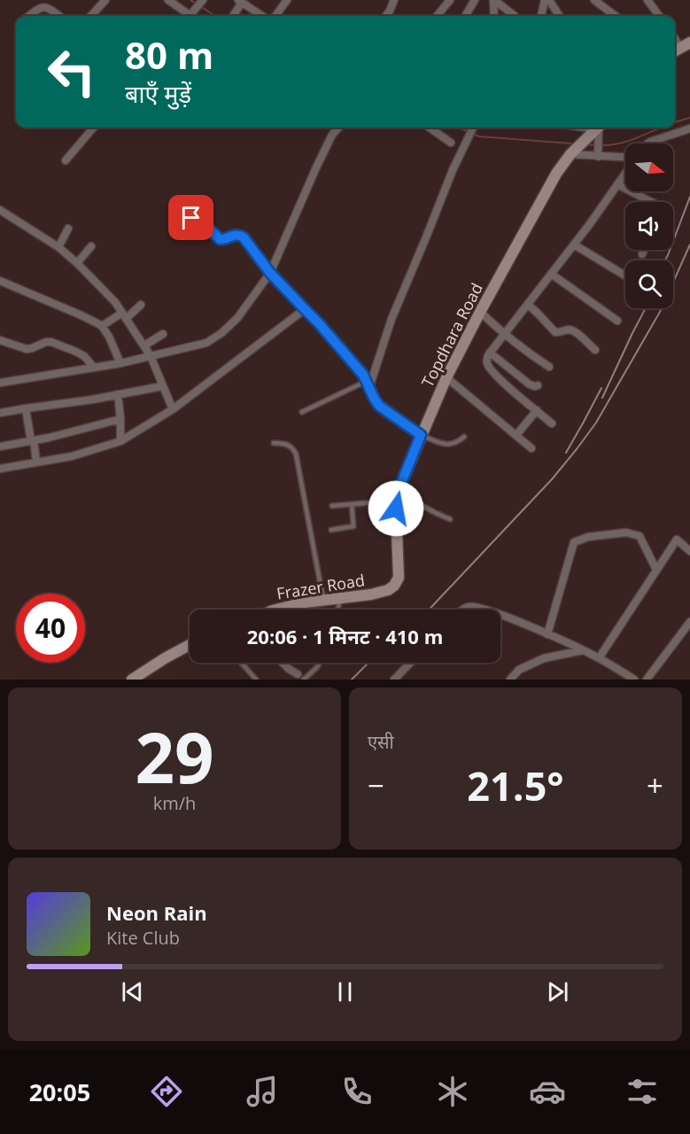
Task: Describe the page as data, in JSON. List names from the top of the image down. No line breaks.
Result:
{"streets":{"street":["Topdhara Road","Frazer Road"]},"crossings":[["Topdhara Road","Frazer Road"]],"north":"right","page":{"turn":["80 m","बाएँ मुड़ें"],"limit":"40","trip":"20:06 · 1 मिनट · 410 m","tile":[["29","km/h"],"एसी"],"heat":["−","21.5°","+"],"song":["Neon Rain","Kite Club"],"tabs":"20:05"}}
